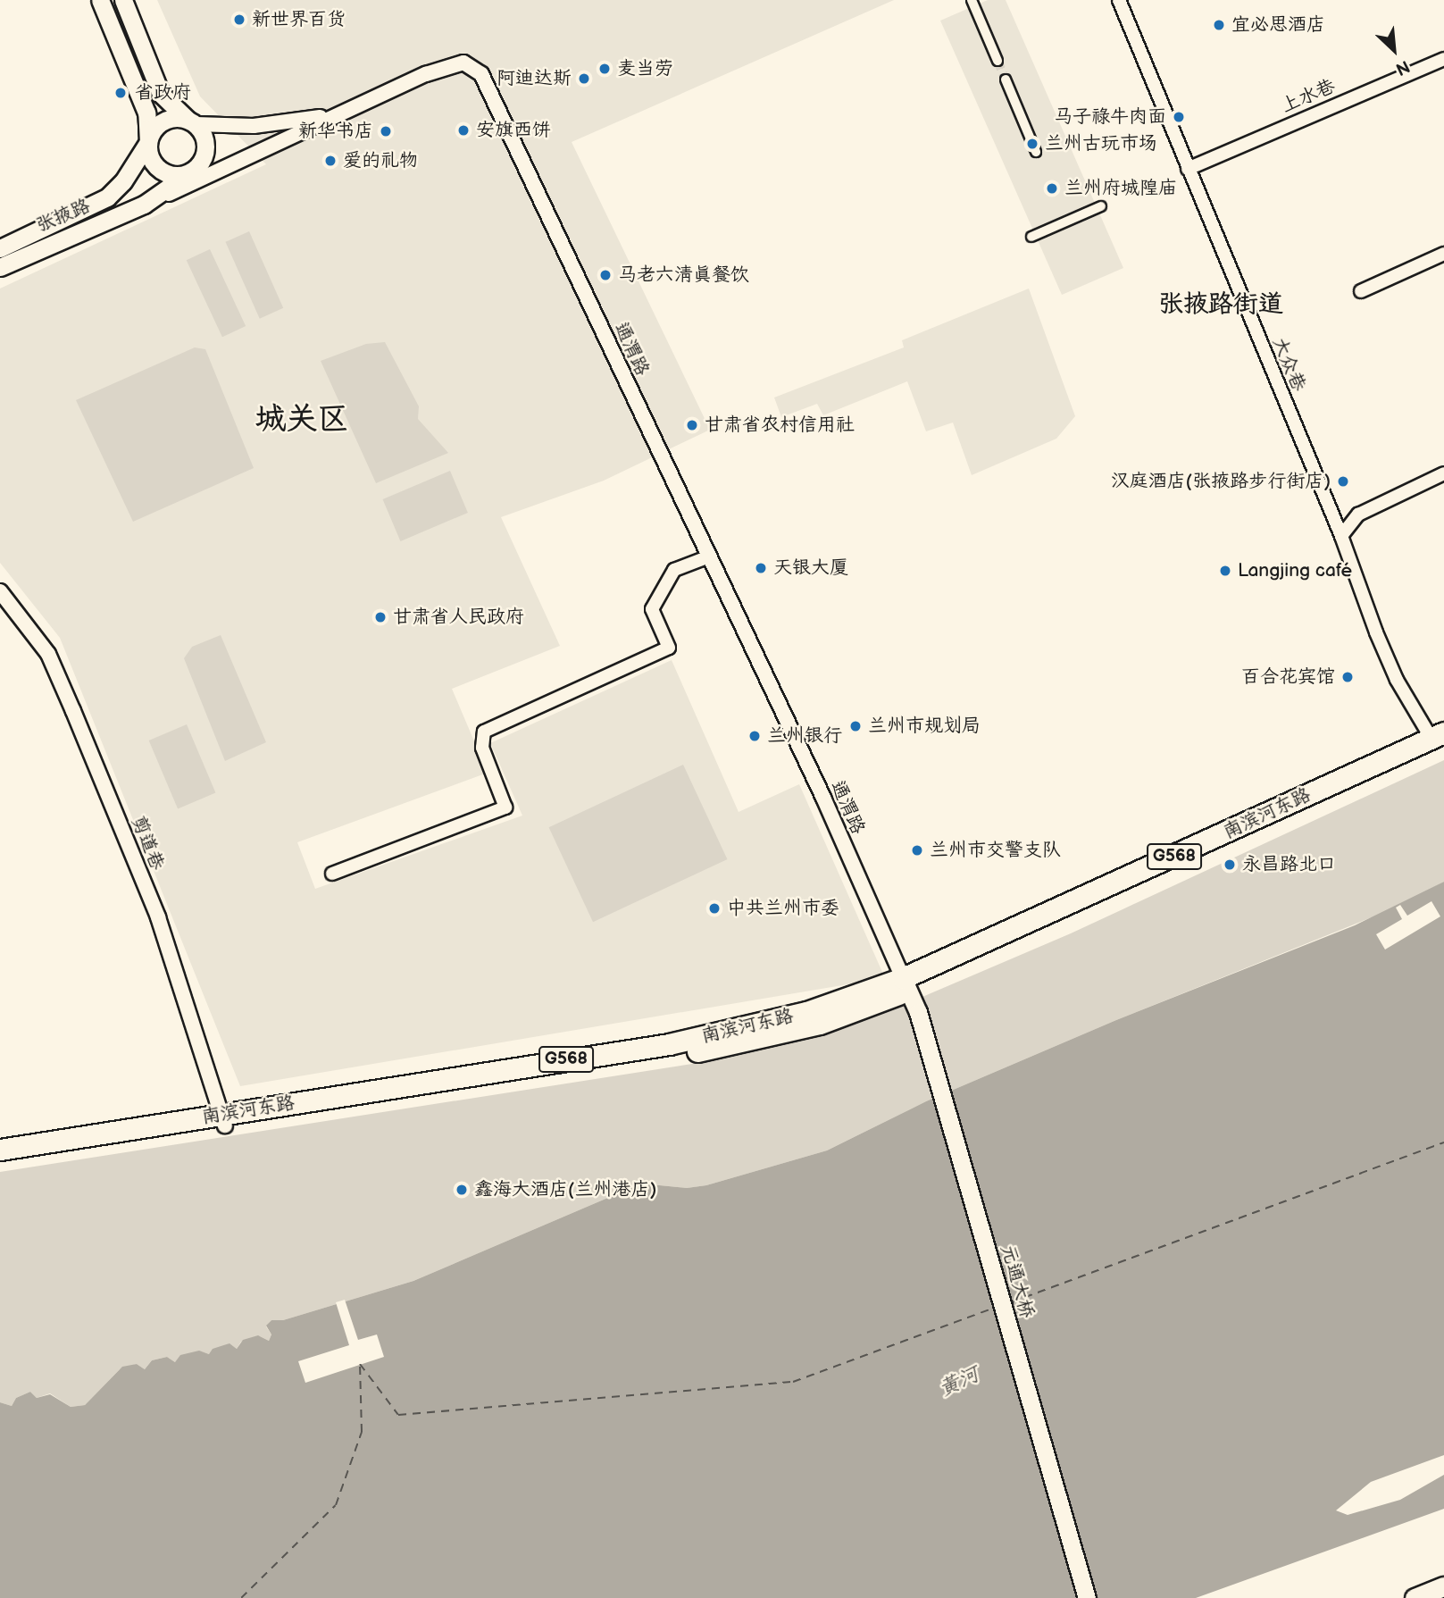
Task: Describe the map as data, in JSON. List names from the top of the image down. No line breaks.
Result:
{"streets":{"highway":["南滨河东路","G568"],"main road":["张掖路","元通大桥"],"street":["上水巷","通渭路","大众巷","剪道巷"]},"crossings":[["上水巷","大众巷"],["张掖路","通渭路"],["通渭路","南滨河东路"],["通渭路","元通大桥"],["大众巷","南滨河东路"],["南滨河东路","剪道巷"],["南滨河东路","元通大桥"]],"districts":["张掖路街道","城关区"],"water":["黄河"],"places":["新世界百货","宜必思酒店","麦当劳","阿迪达斯","省政府","马子禄牛肉面","安旗西饼","新华书店","兰州古玩市场","爱的礼物","兰州府城隍庙","马老六清真餐饮","甘肃省农村信用社","汉庭酒店(张掖路步行街店)","天银大厦","Langjing café","甘肃省人民政府","百合花宾馆","兰州市规划局","兰州银行","兰州市交警支队","永昌路北口","中共兰州市委","鑫海大酒店(兰州港店)"],"north":"bottom right"}
